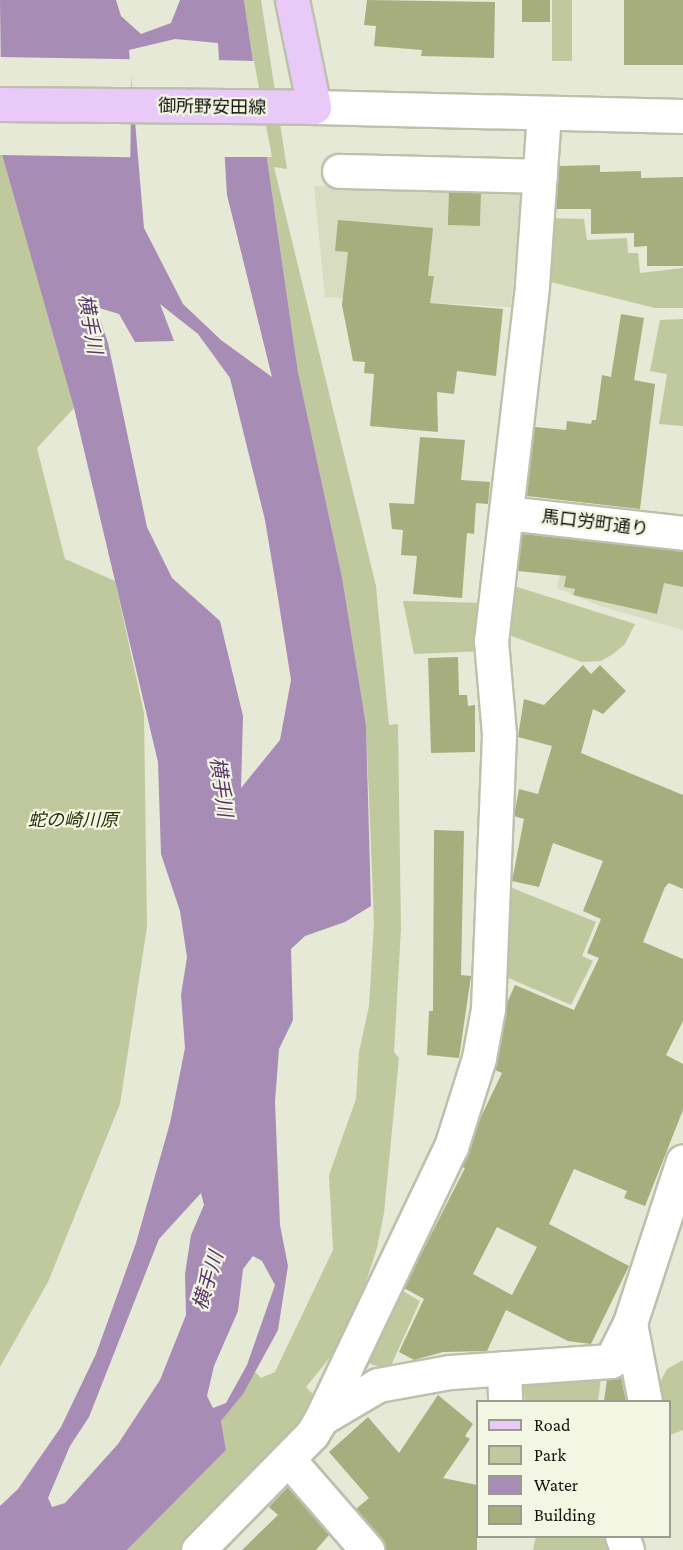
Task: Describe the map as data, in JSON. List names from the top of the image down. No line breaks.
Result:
{"streets":{"main road":["御所野安田線"],"street":["馬口労町通り"]},"water":["横手川"],"parks":["蛇の崎川原"],"legend":["Road","Park","Water","Building"]}
